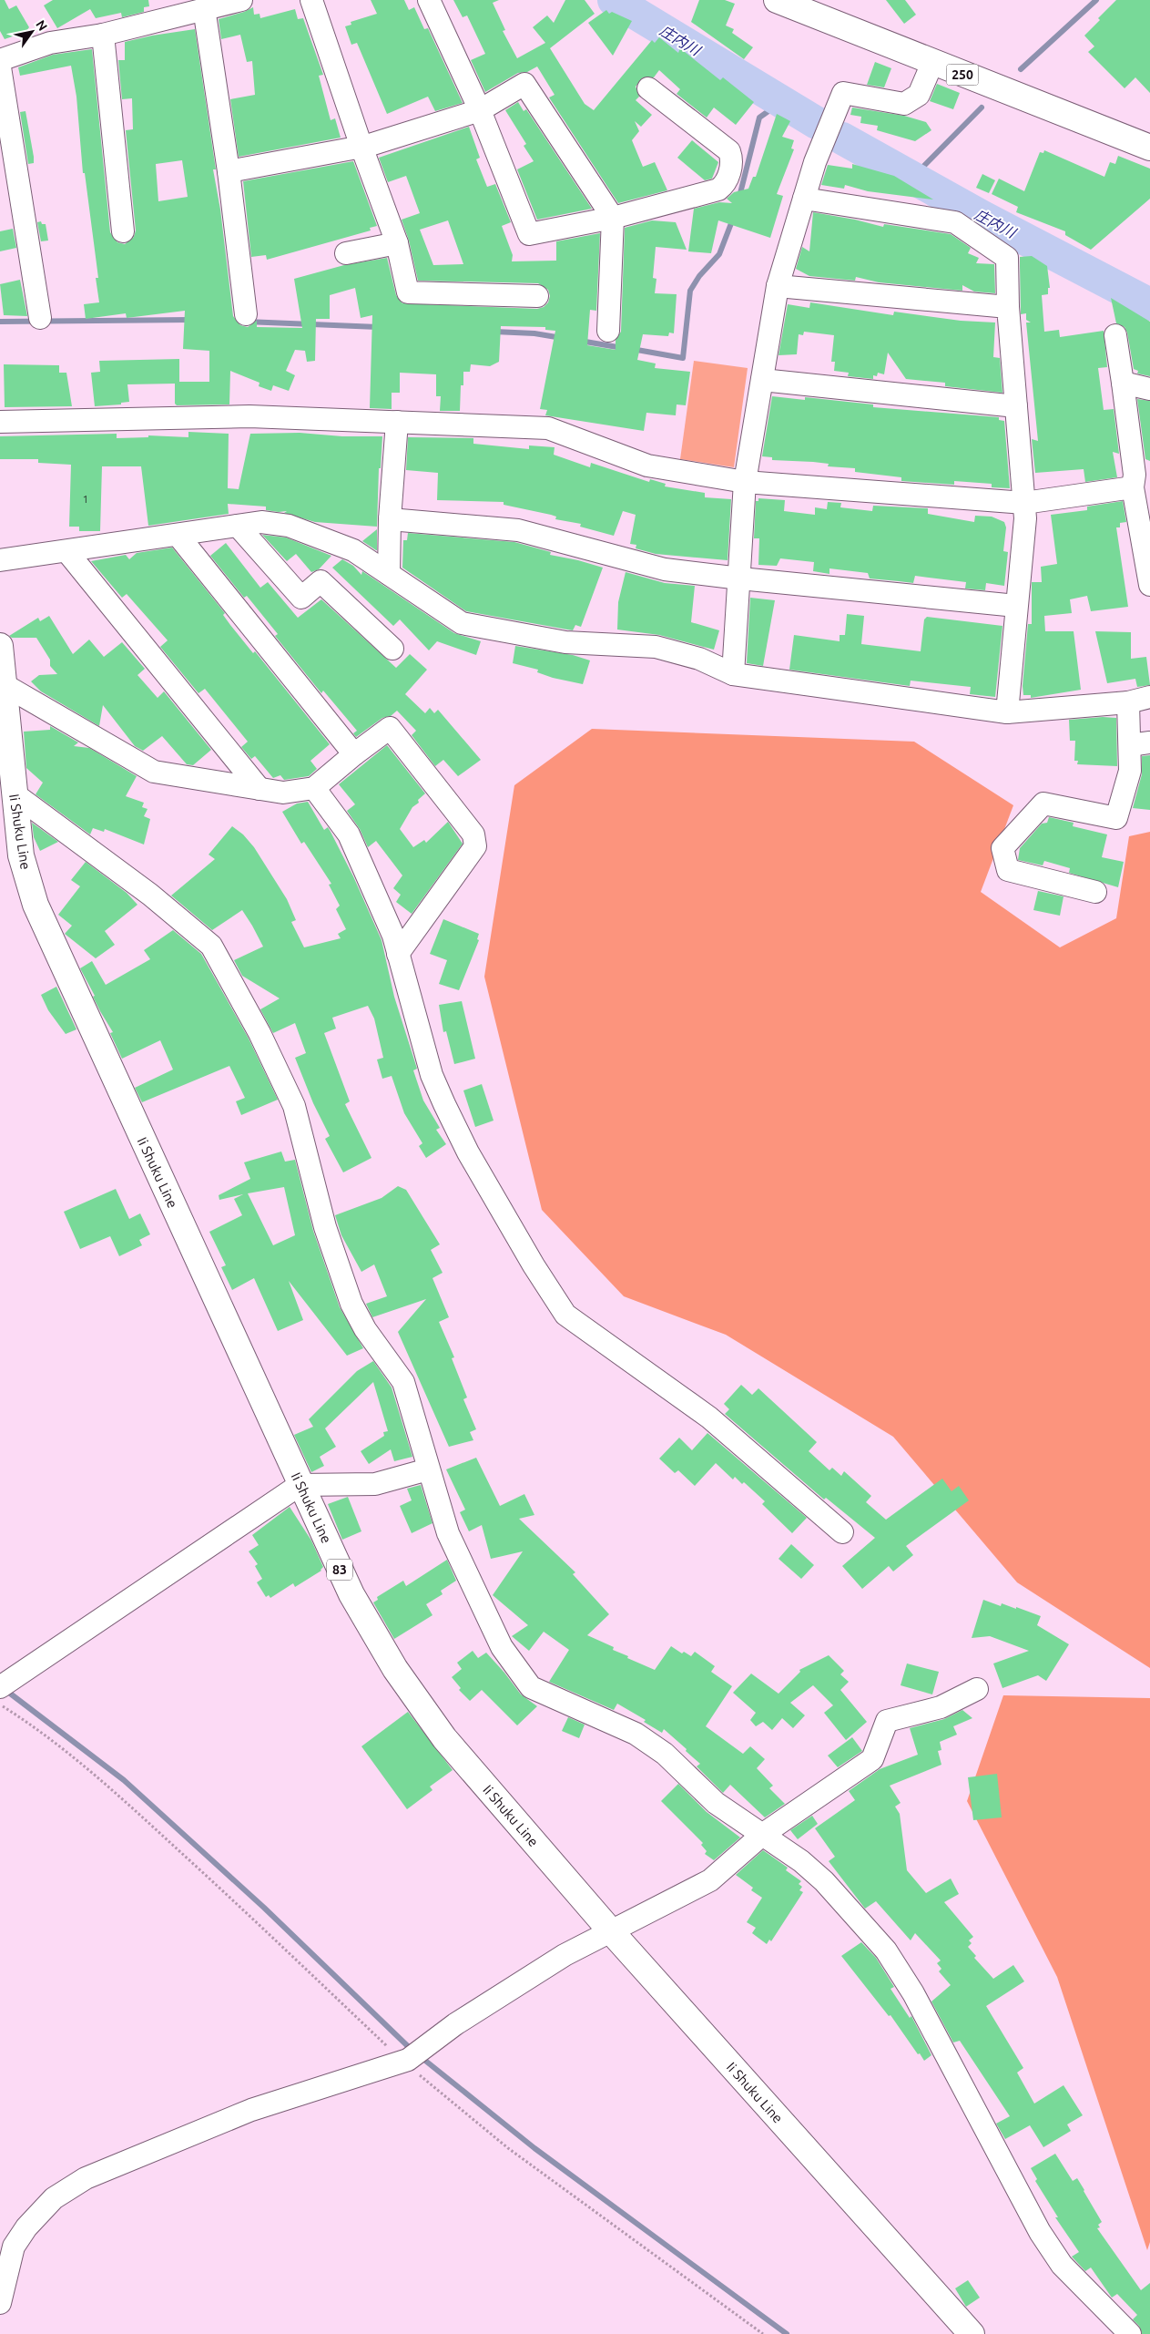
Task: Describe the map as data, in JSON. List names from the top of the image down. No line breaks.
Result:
{"streets":{"main road":["250","Ii Shuku Line","83"]},"water":["庄内川"],"house_numbers":["1"],"north":"top right"}
